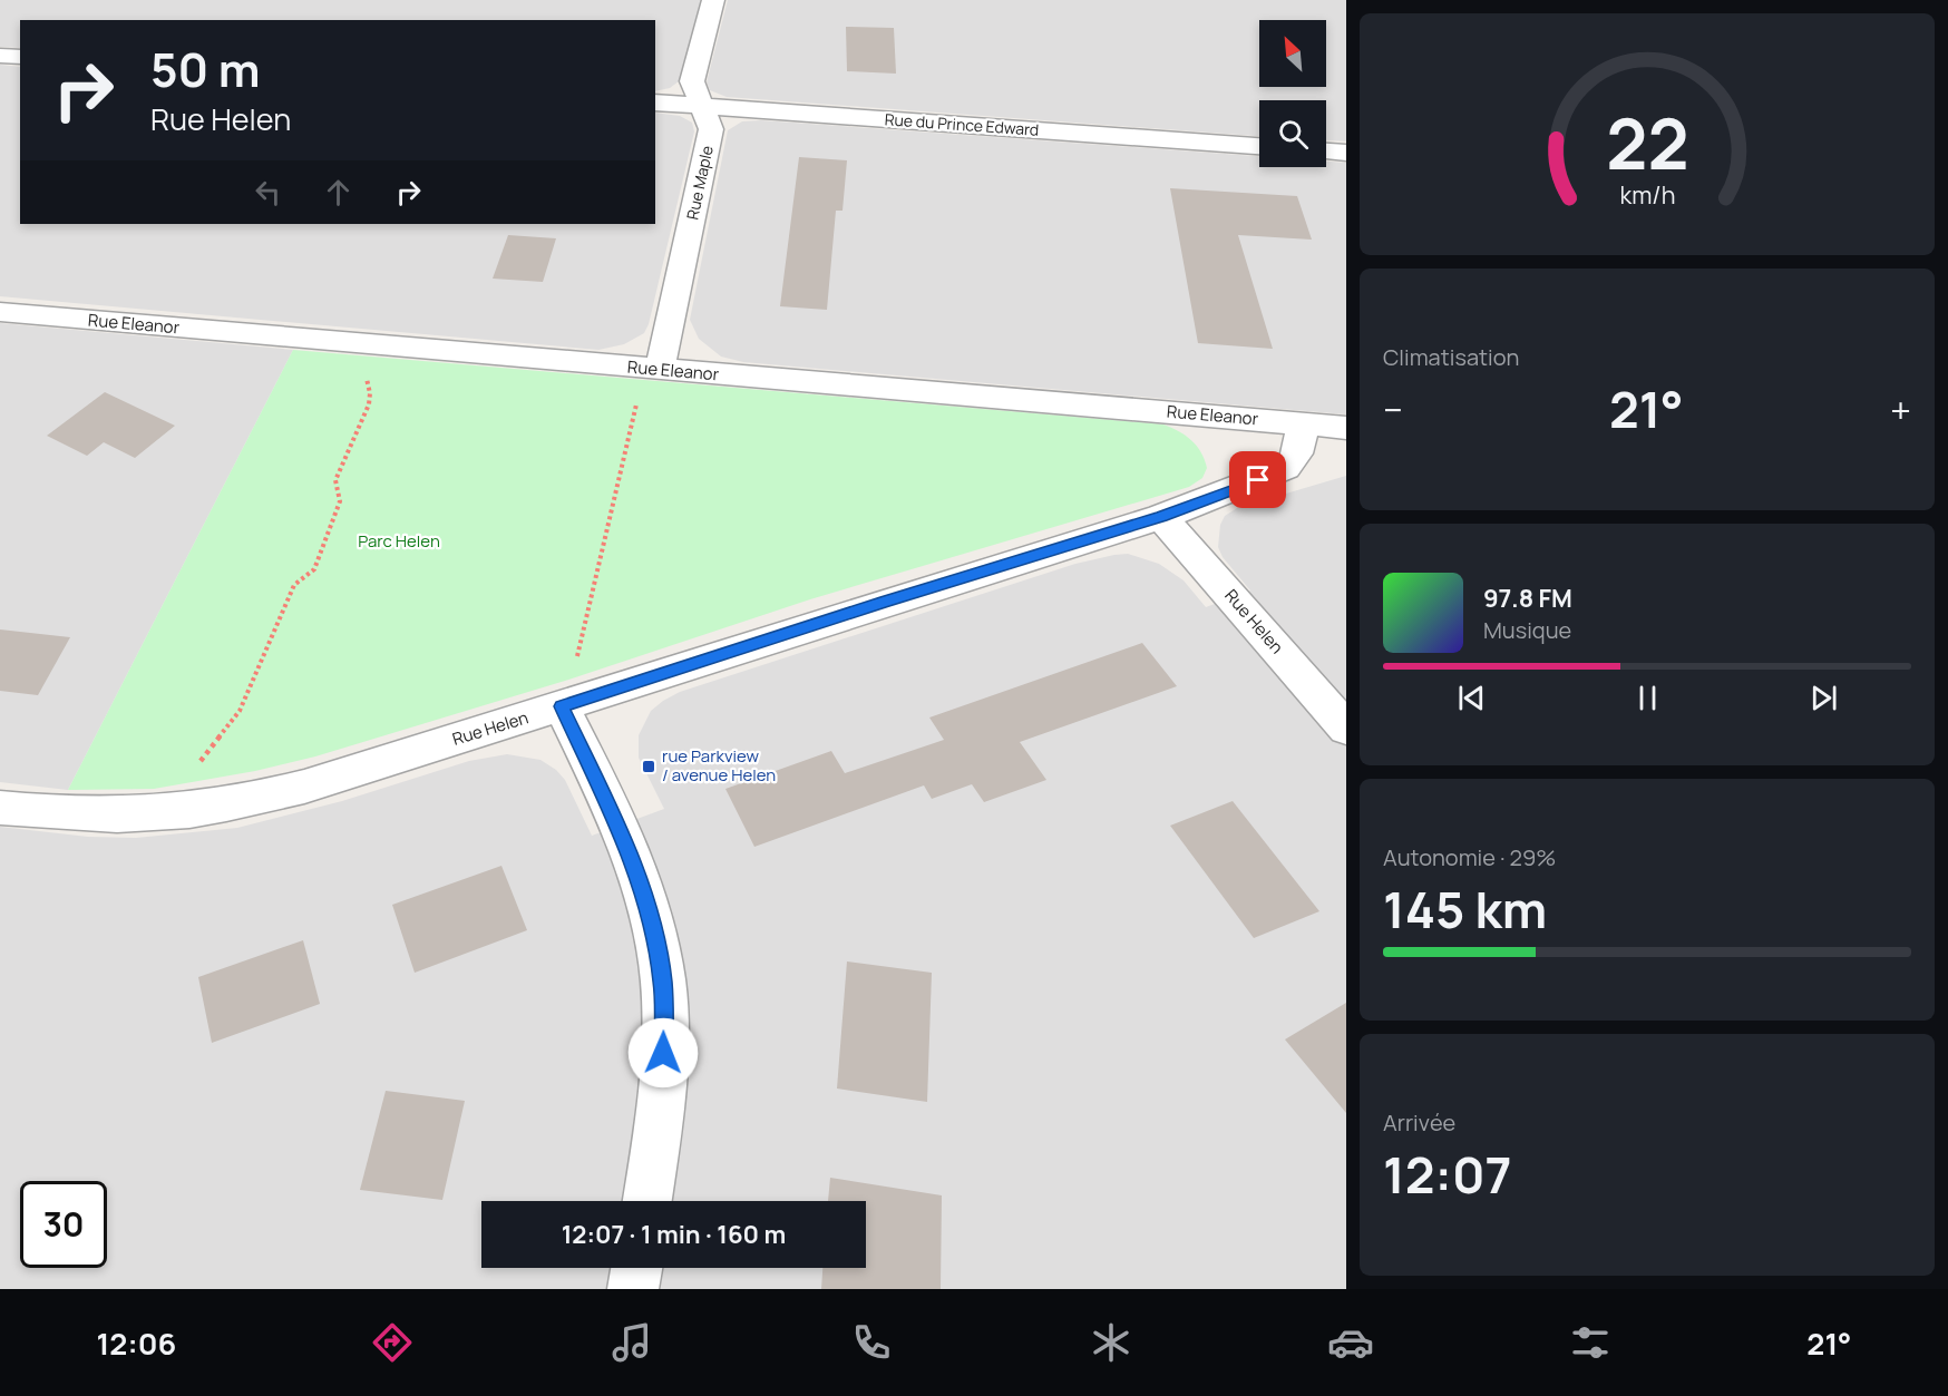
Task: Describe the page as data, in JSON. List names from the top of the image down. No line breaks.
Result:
{"streets":{"street":["Rue du Prince Edward","Rue Maple","Rue Eleanor","Rue Helen"]},"crossings":[["Rue du Prince Edward","Rue Maple"],["Rue Maple","Rue Eleanor"],["Rue Eleanor","Rue Helen"]],"parks":["Parc Helen"],"places":{"transit":["rue Parkview / avenue Helen"]},"north":"top left","page":{"turn":["50 m","Rue Helen"],"tile":["Climatisation",["Autonomie · 29%","145 km"],["Arrivée","12:07"]],"heat":["−","21°","+"],"song":["97.8 FM","Musique"],"limit":"30","trip":"12:07 · 1 min · 160 m","tabs":["12:06","21°"],"gauge":["22","km/h"]}}
